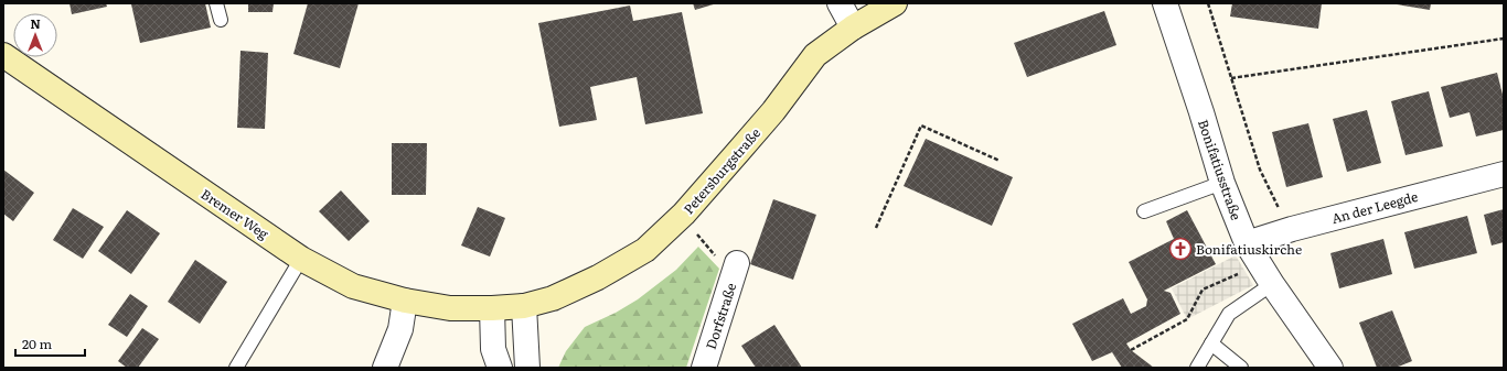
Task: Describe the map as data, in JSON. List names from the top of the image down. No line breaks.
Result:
{"streets":{"main road":["Petersburgstraße","Bremer Weg"],"street":["Bonifatiusstraße","An der Leegde","Dorfstraße"]},"crossings":[["Bonifatiusstraße","An der Leegde"],["Petersburgstraße","Bremer Weg"]],"places":{"church":["Bonifatiuskirche"]},"scale_bar":"20 m","north":"top"}
